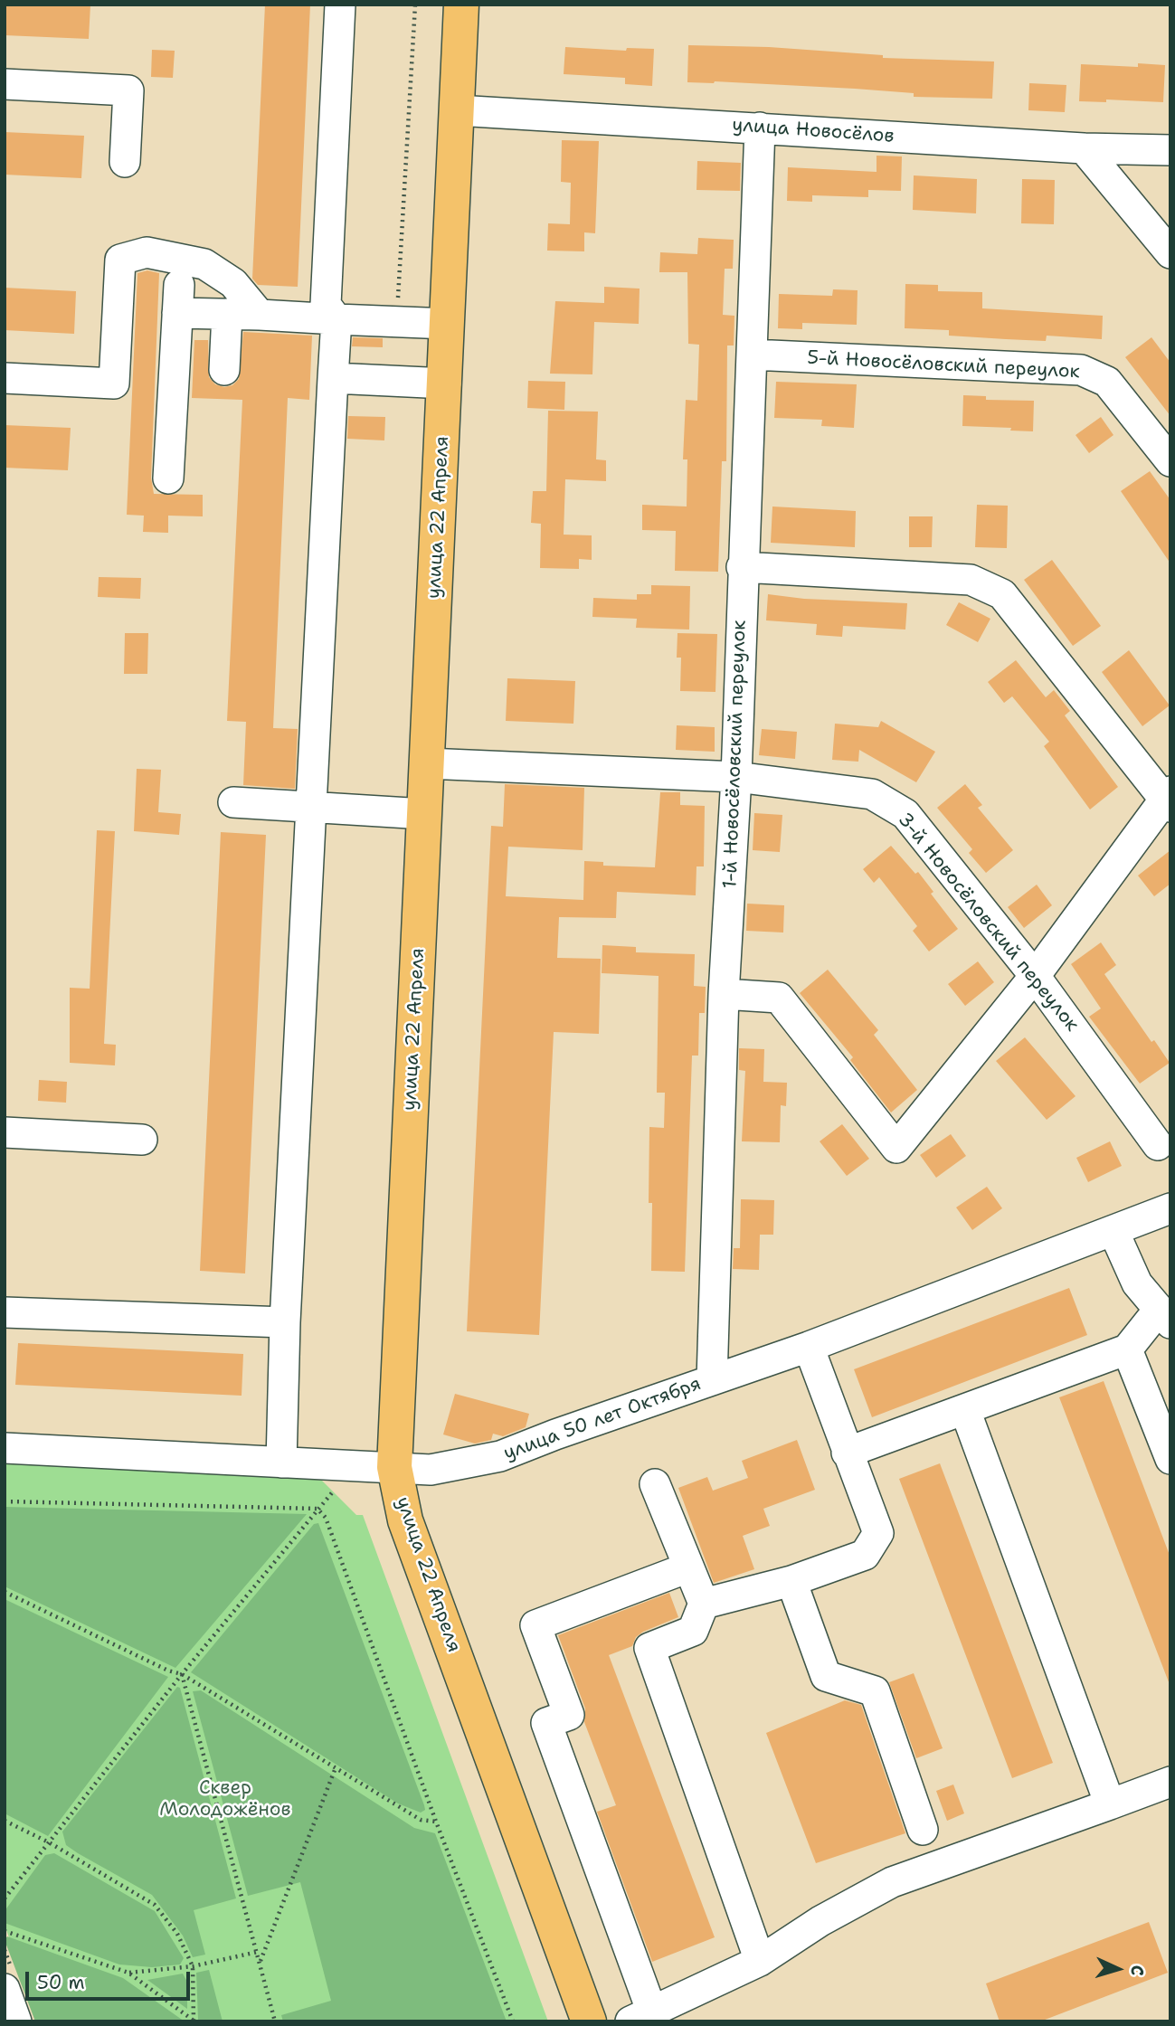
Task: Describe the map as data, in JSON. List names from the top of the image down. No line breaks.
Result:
{"streets":{"main road":["улица 22 Апреля"],"street":["улица Новосёлов","5-й Новосёловский переулок","1-й Новосёловский переулок","3-й Новосёловский переулок","улица 50 лет Октября"]},"crossings":[["улица Новосёлов","улица 22 Апреля"],["улица Новосёлов","1-й Новосёловский переулок"],["5-й Новосёловский переулок","1-й Новосёловский переулок"],["улица 22 Апреля","3-й Новосёловский переулок"],["улица 22 Апреля","улица 50 лет Октября"],["1-й Новосёловский переулок","3-й Новосёловский переулок"],["1-й Новосёловский переулок","улица 50 лет Октября"]],"parks":["Сквер Молодожёнов"],"scale_bar":"50 m","north":"right"}
